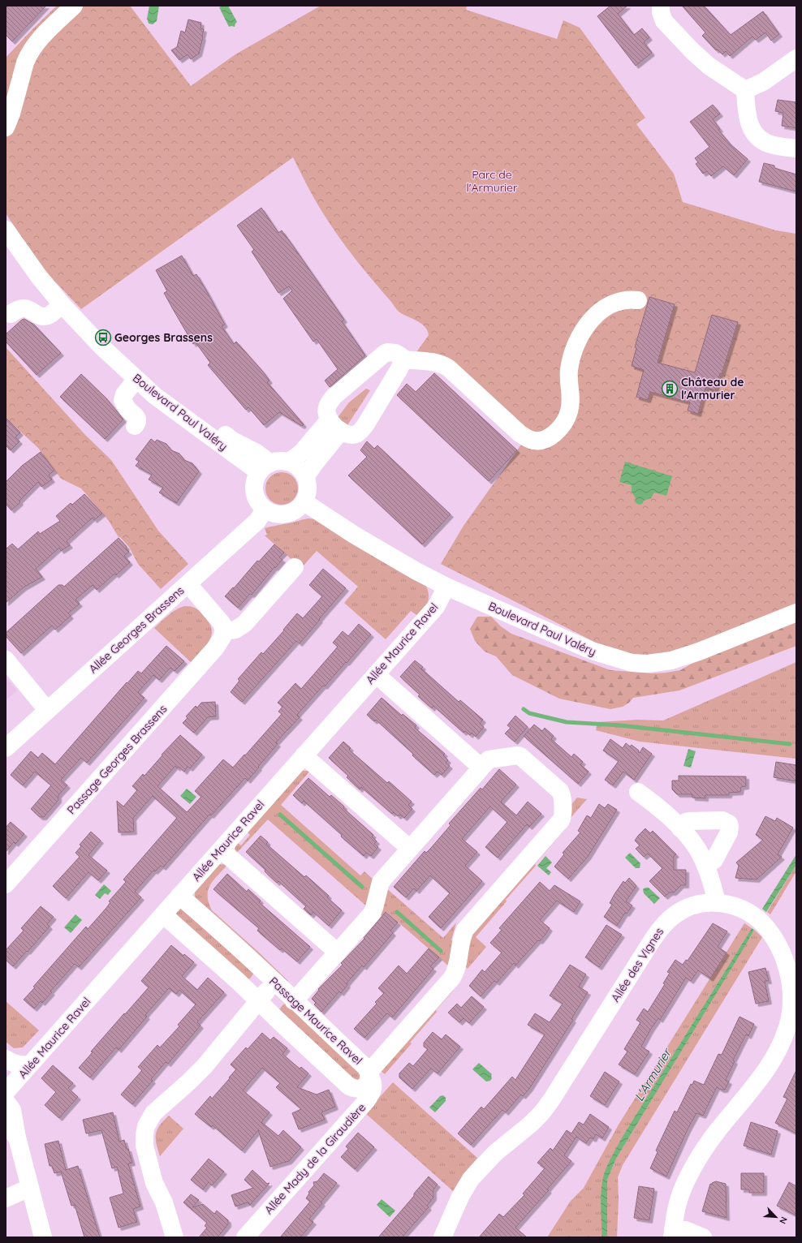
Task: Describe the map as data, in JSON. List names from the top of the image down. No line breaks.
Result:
{"streets":{"street":["Boulevard Paul Valéry","Allée Georges Brassens","Allée Maurice Ravel","Passage Georges Brassens","Allée des Vignes","Passage Maurice Ravel","Allée Mady de la Giraudière"]},"crossings":[["Boulevard Paul Valéry","Allée Georges Brassens"],["Boulevard Paul Valéry","Allée Maurice Ravel"],["Allée Maurice Ravel","Passage Maurice Ravel"],["Passage Maurice Ravel","Allée Mady de la Giraudière"]],"water":["L'Armurier"],"parks":["Parc de l'Armurier"],"places":{"bus stop":["Georges Brassens"],"building":["Château de l'Armurier"]},"north":"bottom right"}
